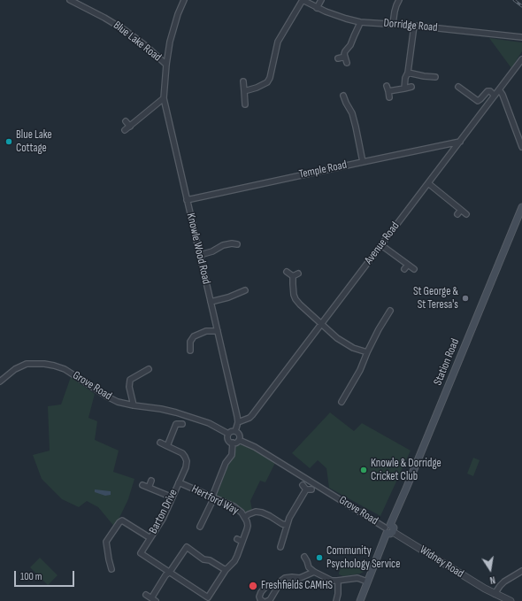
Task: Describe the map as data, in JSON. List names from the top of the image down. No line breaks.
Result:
{"streets":{"main road":["Station Road"],"street":["Dorridge Road","Blue Lake Road","Temple Road","Avenue Road","Knowle Wood Road","Grove Road","Hertford Way","Barton Drive","Widney Road"]},"crossings":[["Blue Lake Road","Knowle Wood Road"],["Temple Road","Avenue Road"],["Temple Road","Knowle Wood Road"],["Avenue Road","Knowle Wood Road"],["Knowle Wood Road","Grove Road"],["Station Road","Grove Road"],["Station Road","Widney Road"],["Grove Road","Widney Road"],["Hertford Way","Barton Drive"]],"places":["Blue Lake Cottage","St George & St Teresa's","Knowle & Dorridge Cricket Club","Community Psychology Service","Freshfields CAMHS"],"scale_bar":"100 m","north":"bottom"}
